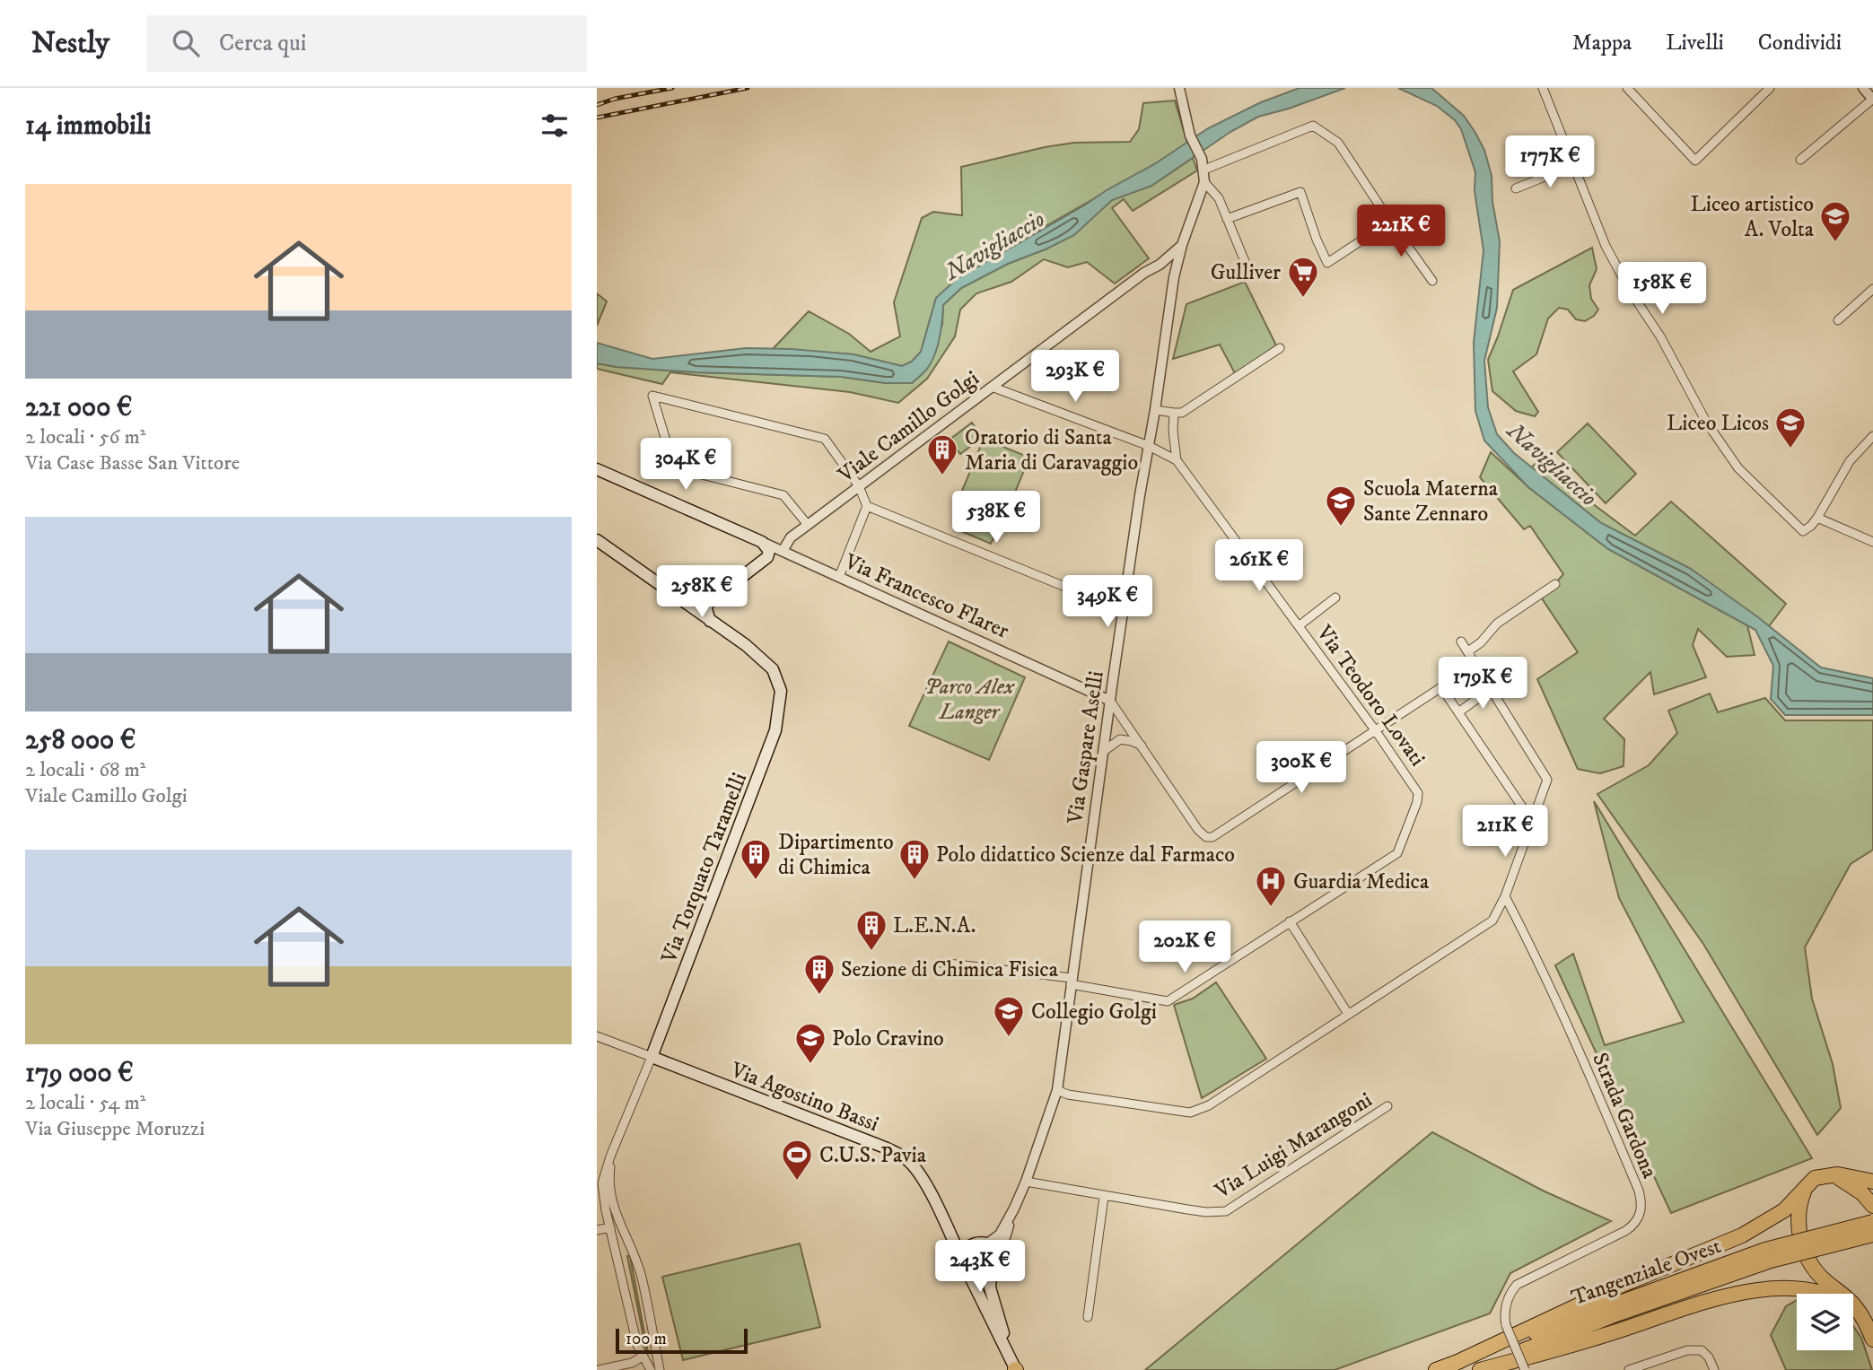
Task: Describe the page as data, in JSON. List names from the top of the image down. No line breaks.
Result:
{"streets":{"highway":["Tangenziale Ovest"],"main road":["Via Torquato Taramelli","Via Agostino Bassi"],"street":["Viale Camillo Golgi","Via Francesco Flarer","Via Teodoro Lovati","Via Gaspare Aselli","Strada Gardona","Via Luigi Marangoni"]},"crossings":[["Viale Camillo Golgi","Via Francesco Flarer"],["Viale Camillo Golgi","Via Teodoro Lovati"],["Viale Camillo Golgi","Via Gaspare Aselli"],["Via Francesco Flarer","Via Gaspare Aselli"],["Via Teodoro Lovati","Via Gaspare Aselli"],["Via Gaspare Aselli","Via Agostino Bassi"],["Via Gaspare Aselli","Via Luigi Marangoni"],["Via Torquato Taramelli","Via Agostino Bassi"]],"water":["Navigliaccio"],"parks":["Parco Alex Langer"],"places":{"school or university":["Liceo artistico A. Volta","Liceo Licos","Scuola Materna Sante Zennaro","Collegio Golgi","Polo Cravino"],"supermarket":["Gulliver"],"building":["Oratorio di Santa Maria di Caravaggio","Dipartimento di Chimica","Polo didattico Scienze dal Farmaco","L.E.N.A.","Sezione di Chimica Fisica"],"hospital":["Guardia Medica"],"sports":["C.U.S. Pavia"]},"scale_bar":"100 m","page":{"header":"Nestly","search":"Cerca qui","nav":["Mappa","Livelli","Condividi"],"heading":"14 immobili","price":["177K €","221K €","158K €","293K €","304K €","538K €","261K €","258K €","349K €","179K €","300K €","211K €","202K €","243K €"],"list":[{"name":"221 000 €","note":"2 locali · 56 m² · Via Case Basse San Vittore"},{"name":"258 000 €","note":"2 locali · 68 m² · Viale Camillo Golgi"},{"name":"179 000 €","note":"2 locali · 54 m² · Via Giuseppe Moruzzi"}],"scale":"100 m"}}
